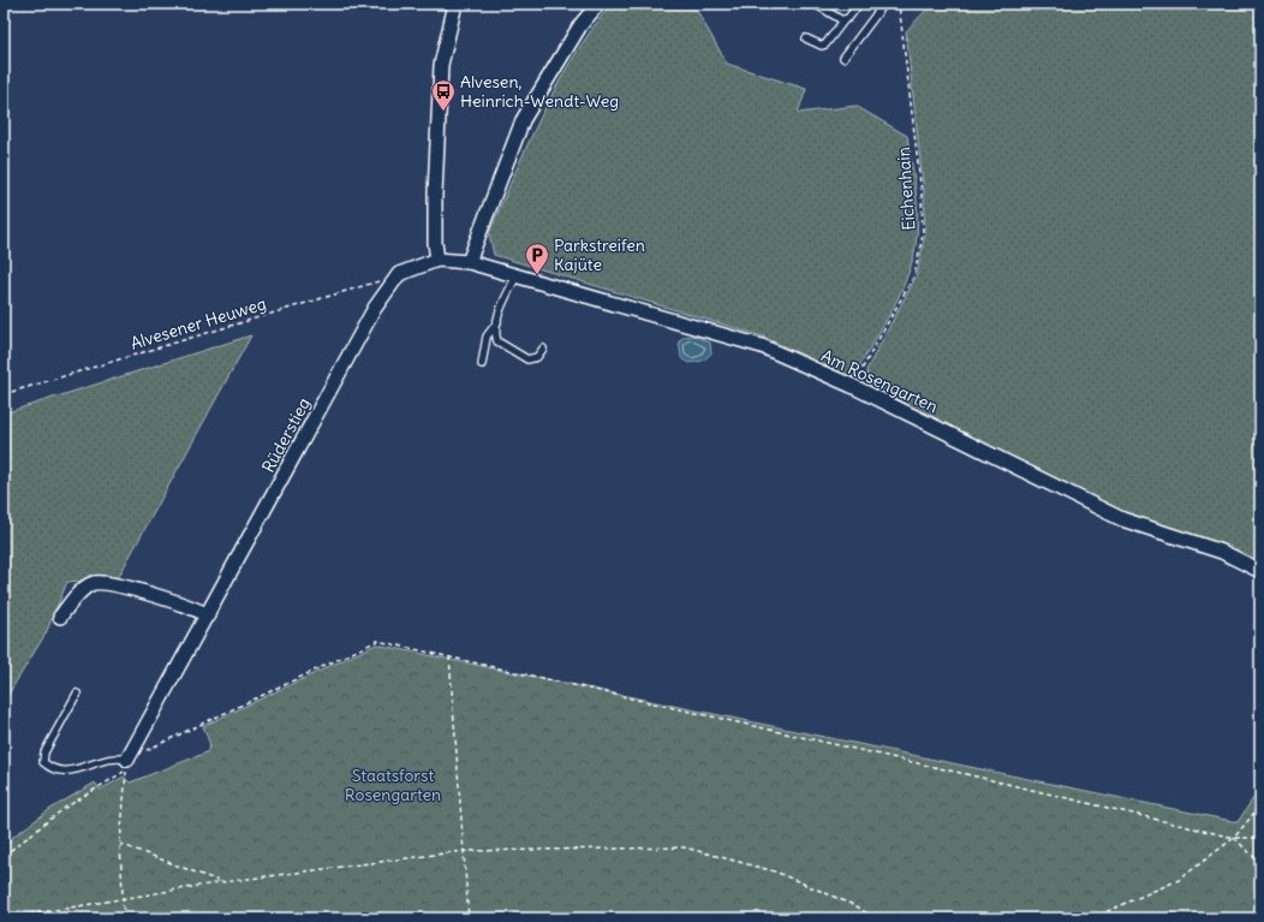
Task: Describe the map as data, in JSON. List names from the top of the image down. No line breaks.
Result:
{"streets":{"street":["Am Rosengarten","Rüderstieg"],"path":["Eichenhain","Alvesener Heuweg"]},"crossings":[["Eichenhain","Am Rosengarten"],["Alvesener Heuweg","Rüderstieg"]],"parks":["Staatsforst Rosengarten"],"places":{"bus stop":["Alvesen, Heinrich-Wendt-Weg"],"parking":["Parkstreifen Kajüte"]}}
